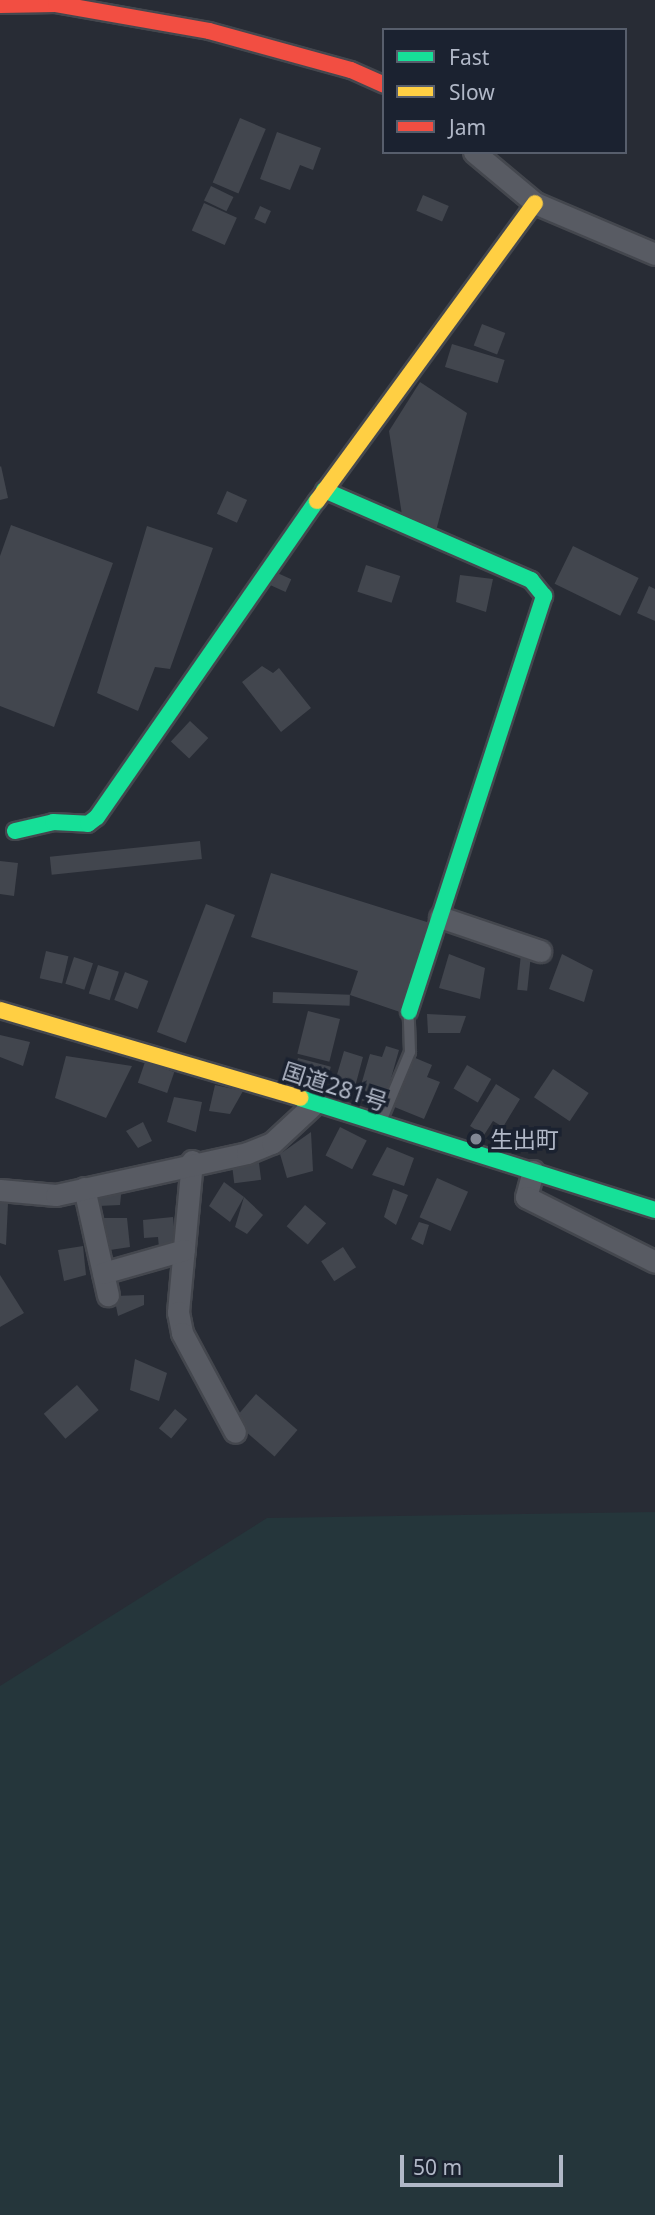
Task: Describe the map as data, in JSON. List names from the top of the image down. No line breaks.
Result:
{"streets":{"main road":["国道281号"]},"places":["生出町"],"legend":["Fast","Slow","Jam"],"scale_bar":"50 m"}
